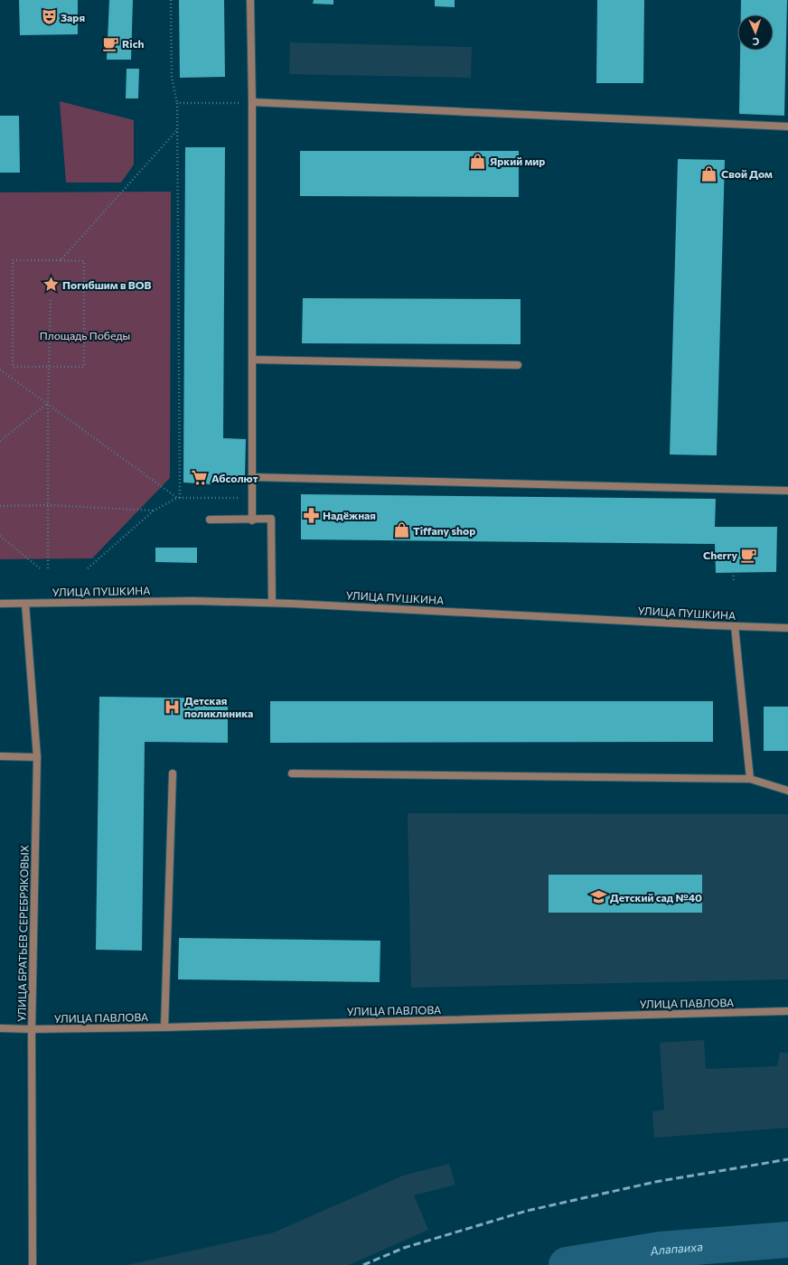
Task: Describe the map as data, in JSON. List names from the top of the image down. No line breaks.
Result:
{"streets":{"street":["УЛИЦА ПУШКИНА","УЛИЦА БРАТЬЕВ СЕРЕБРЯКОВЫХ","УЛИЦА ПАВЛОВА"]},"crossings":[["УЛИЦА ПУШКИНА","УЛИЦА БРАТЬЕВ СЕРЕБРЯКОВЫХ"],["УЛИЦА БРАТЬЕВ СЕРЕБРЯКОВЫХ","УЛИЦА ПАВЛОВА"]],"water":["Алапаиха"],"parks":["Площадь Победы"],"places":{"theatre":["Заря"],"cafe":["Rich","Cherry"],"shop":["Яркий мир","Свой Дом","Tiffany shop"],"place":["Погибшим в ВОВ"],"supermarket":["Абсолют"],"pharmacy":["Надёжная"],"hospital":["Детская поликлиника"],"school or university":["Детский сад №40"]},"north":"bottom"}
